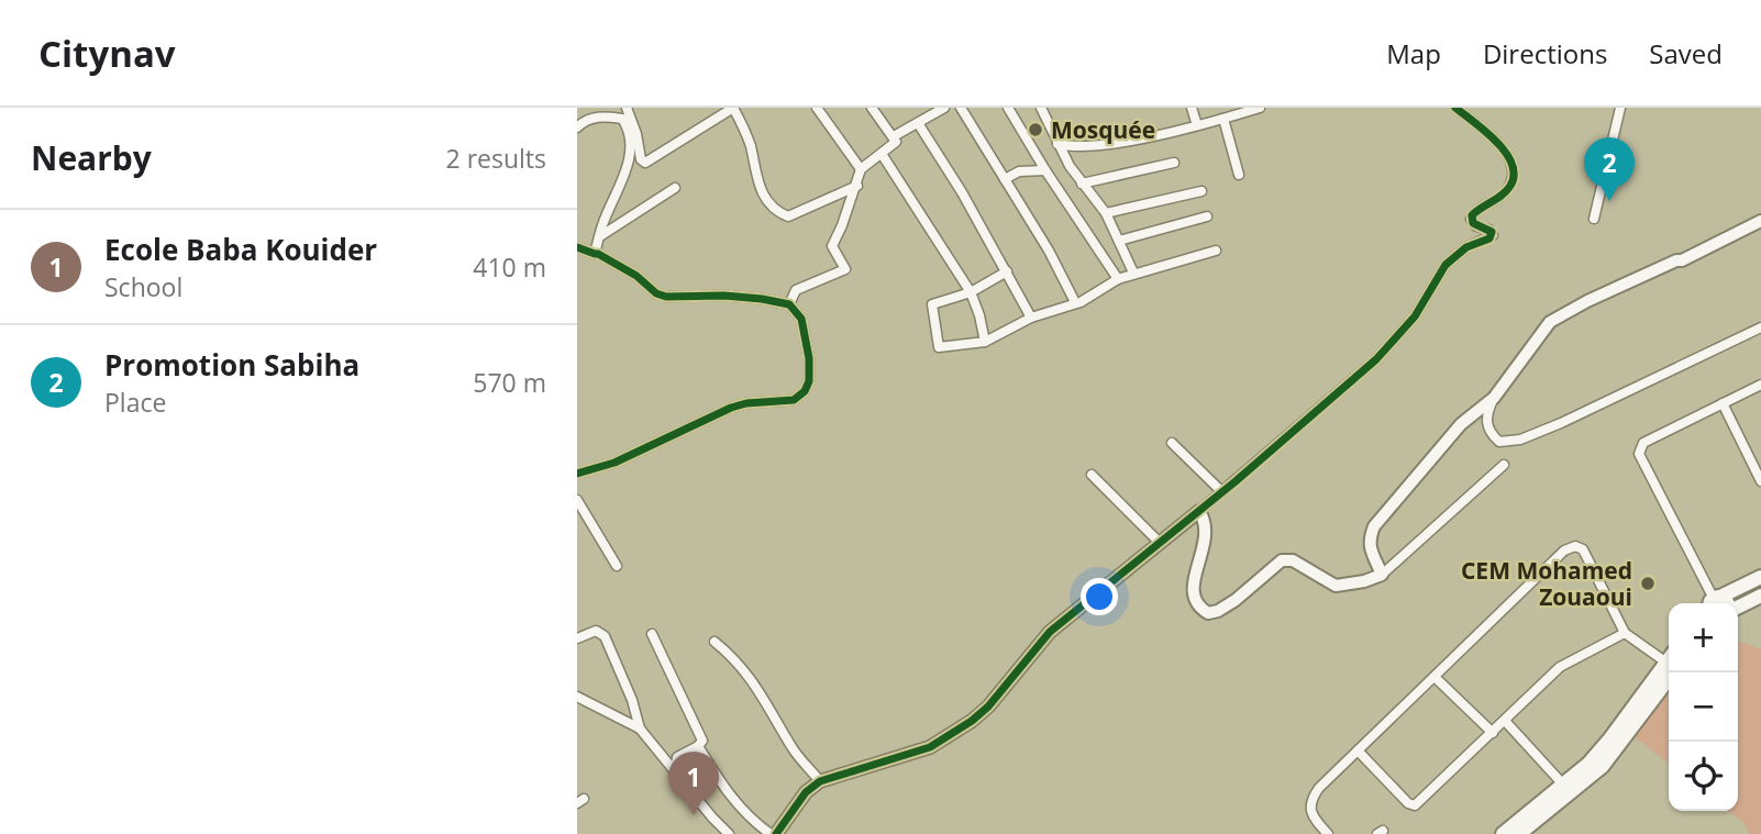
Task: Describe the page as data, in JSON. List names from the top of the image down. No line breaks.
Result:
{"places":["Mosquée","CEM Mohamed Zouaoui"],"page":{"header":"Citynav","nav":["Map","Directions","Saved"],"heading":["Nearby","2 results"],"pins":["2","1"],"list":[{"mark":"1","name":"Ecole Baba Kouider","note":"School","value":"410 m"},{"mark":"2","name":"Promotion Sabiha","note":"Place","value":"570 m"}],"map_buttons":["+","−"]}}
